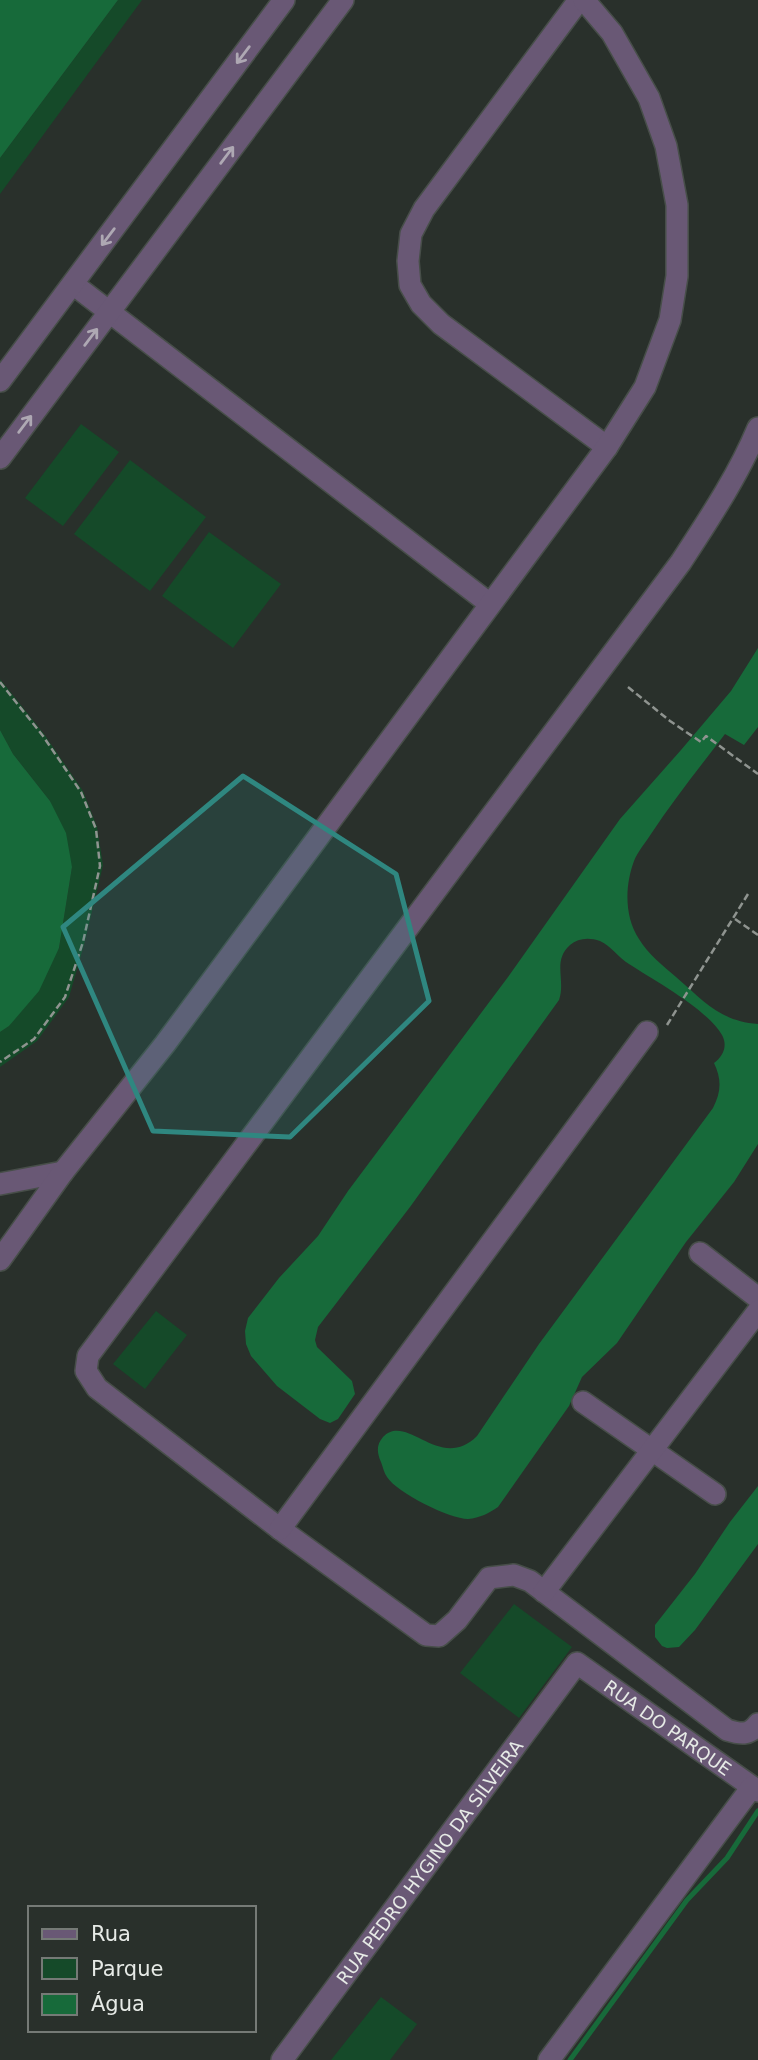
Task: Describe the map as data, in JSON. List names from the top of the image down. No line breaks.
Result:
{"streets":{"street":["RUA DO PARQUE","RUA PEDRO HYGINO DA SILVEIRA"]},"crossings":[["RUA DO PARQUE","RUA PEDRO HYGINO DA SILVEIRA"]],"legend":["Rua","Parque","Água"]}
